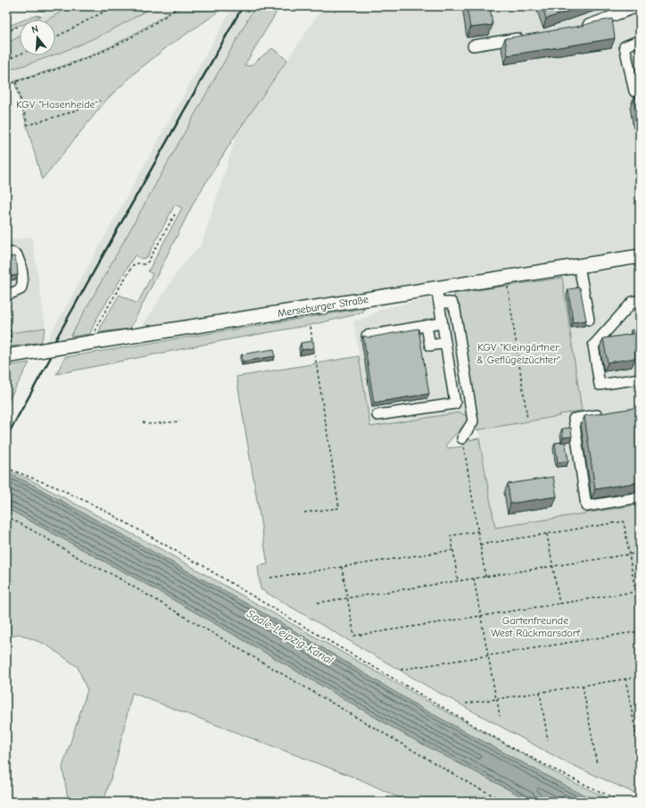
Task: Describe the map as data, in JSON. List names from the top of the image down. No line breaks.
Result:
{"streets":{"main road":["Merseburger Straße"]},"water":["Saale-Leipzig-Kanal"],"parks":["KGV \"Hasenheide\"","KGV \"Kleingärtner & Geflügelzüchter\"","Gartenfreunde West Rückmarsdorf"],"north":"top"}
